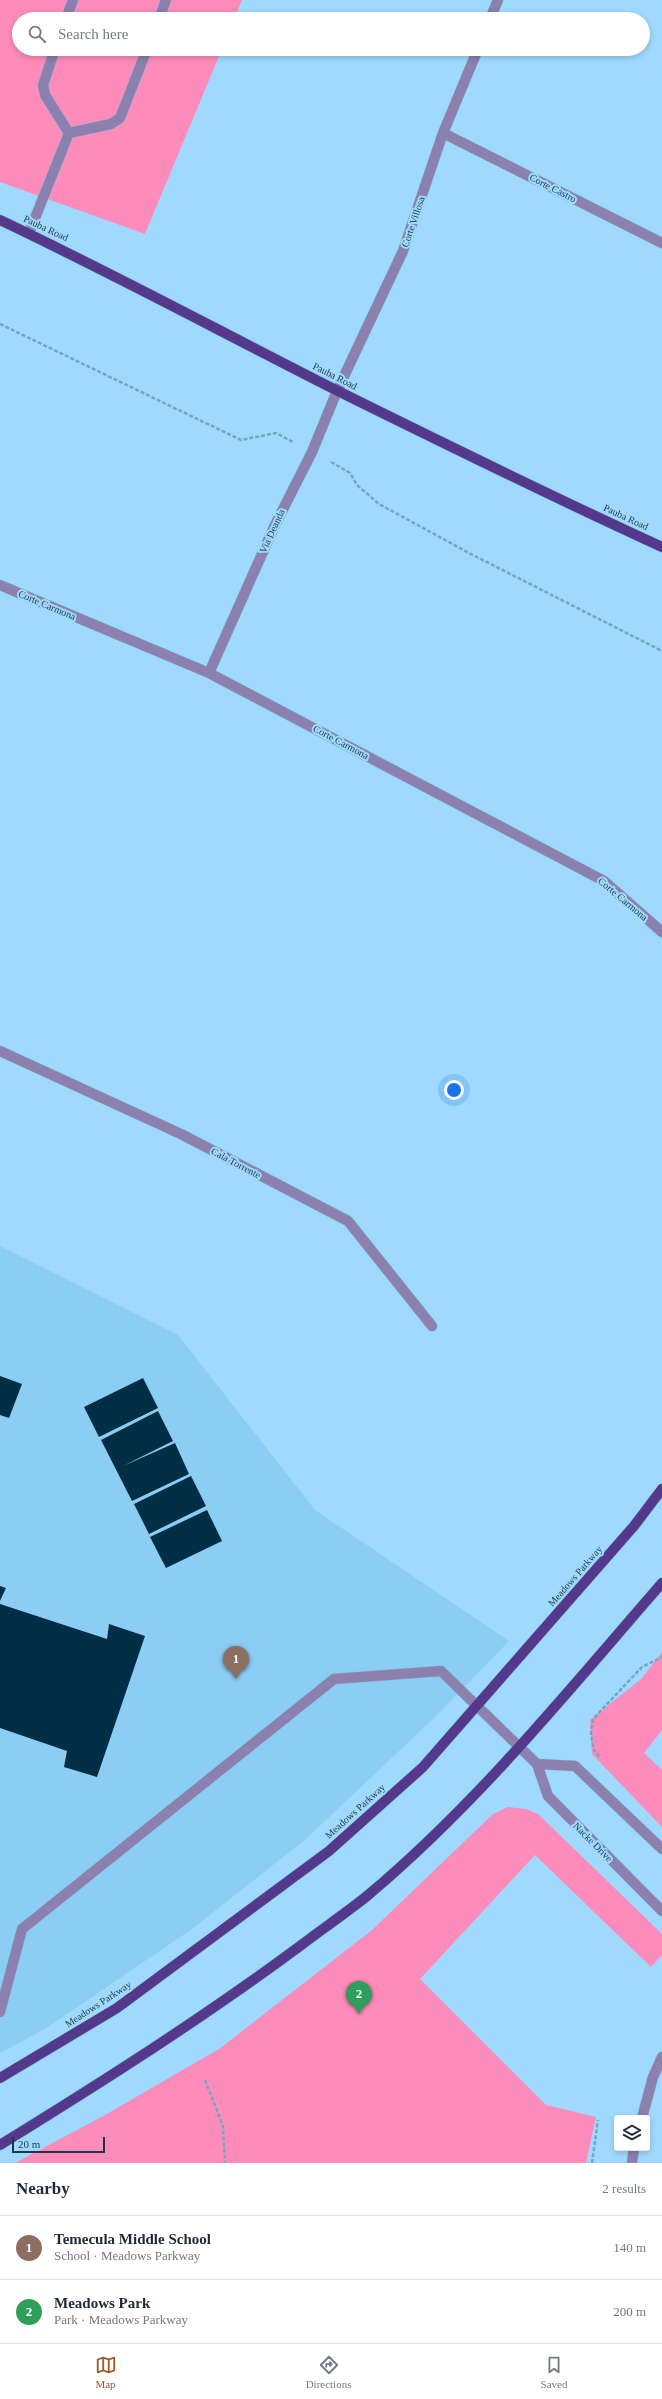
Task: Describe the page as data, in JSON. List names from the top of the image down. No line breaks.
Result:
{"streets":{"main road":["Pauba Road","Meadows Parkway"],"street":["Corte Castro","Corte Villosa","Via Deanda","Corte Carmona","Cala Torrente","Nacke Drive"]},"crossings":[["Corte Castro","Corte Villosa"],["Corte Villosa","Pauba Road"],["Corte Villosa","Via Deanda"],["Pauba Road","Via Deanda"],["Via Deanda","Corte Carmona"],["Meadows Parkway","Nacke Drive"]],"scale_bar":"20 m","page":{"search":"Search here","pins":["1","2"],"scale":"20 m","heading":["Nearby","2 results"],"list":[{"mark":"1","name":"Temecula Middle School","note":"School · Meadows Parkway","value":"140 m"},{"mark":"2","name":"Meadows Park","note":"Park · Meadows Parkway","value":"200 m"}],"nav":["Map","Directions","Saved"]}}
